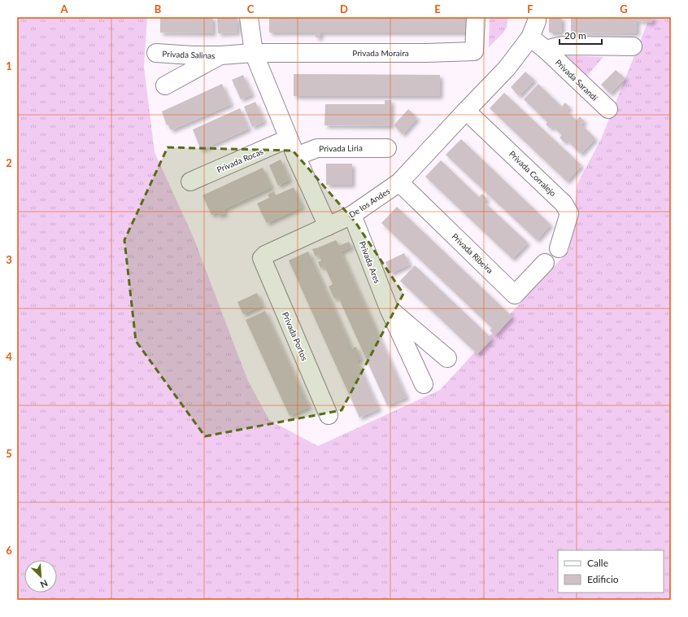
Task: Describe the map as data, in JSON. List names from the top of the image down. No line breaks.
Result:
{"streets":{"street":["Privada Moraira","Privada Salinas","Privada Sarandí","Privada Liria","Privada Rocas","Privada Corralejo","De los Andes","Privada Ribeira","Privada Ares","Privada Portos"]},"crossings":[["Privada Moraira","Privada Salinas"],["Privada Sarandí","De los Andes"],["Privada Corralejo","De los Andes"],["De los Andes","Privada Ribeira"],["De los Andes","Privada Ares"],["De los Andes","Privada Portos"]],"legend":["Calle","Edificio"],"scale_bar":"20 m","north":"bottom right","grid":{"columns":["A","B","C","D","E","F","G"],"rows":["1","2","3","4","5","6"]}}
